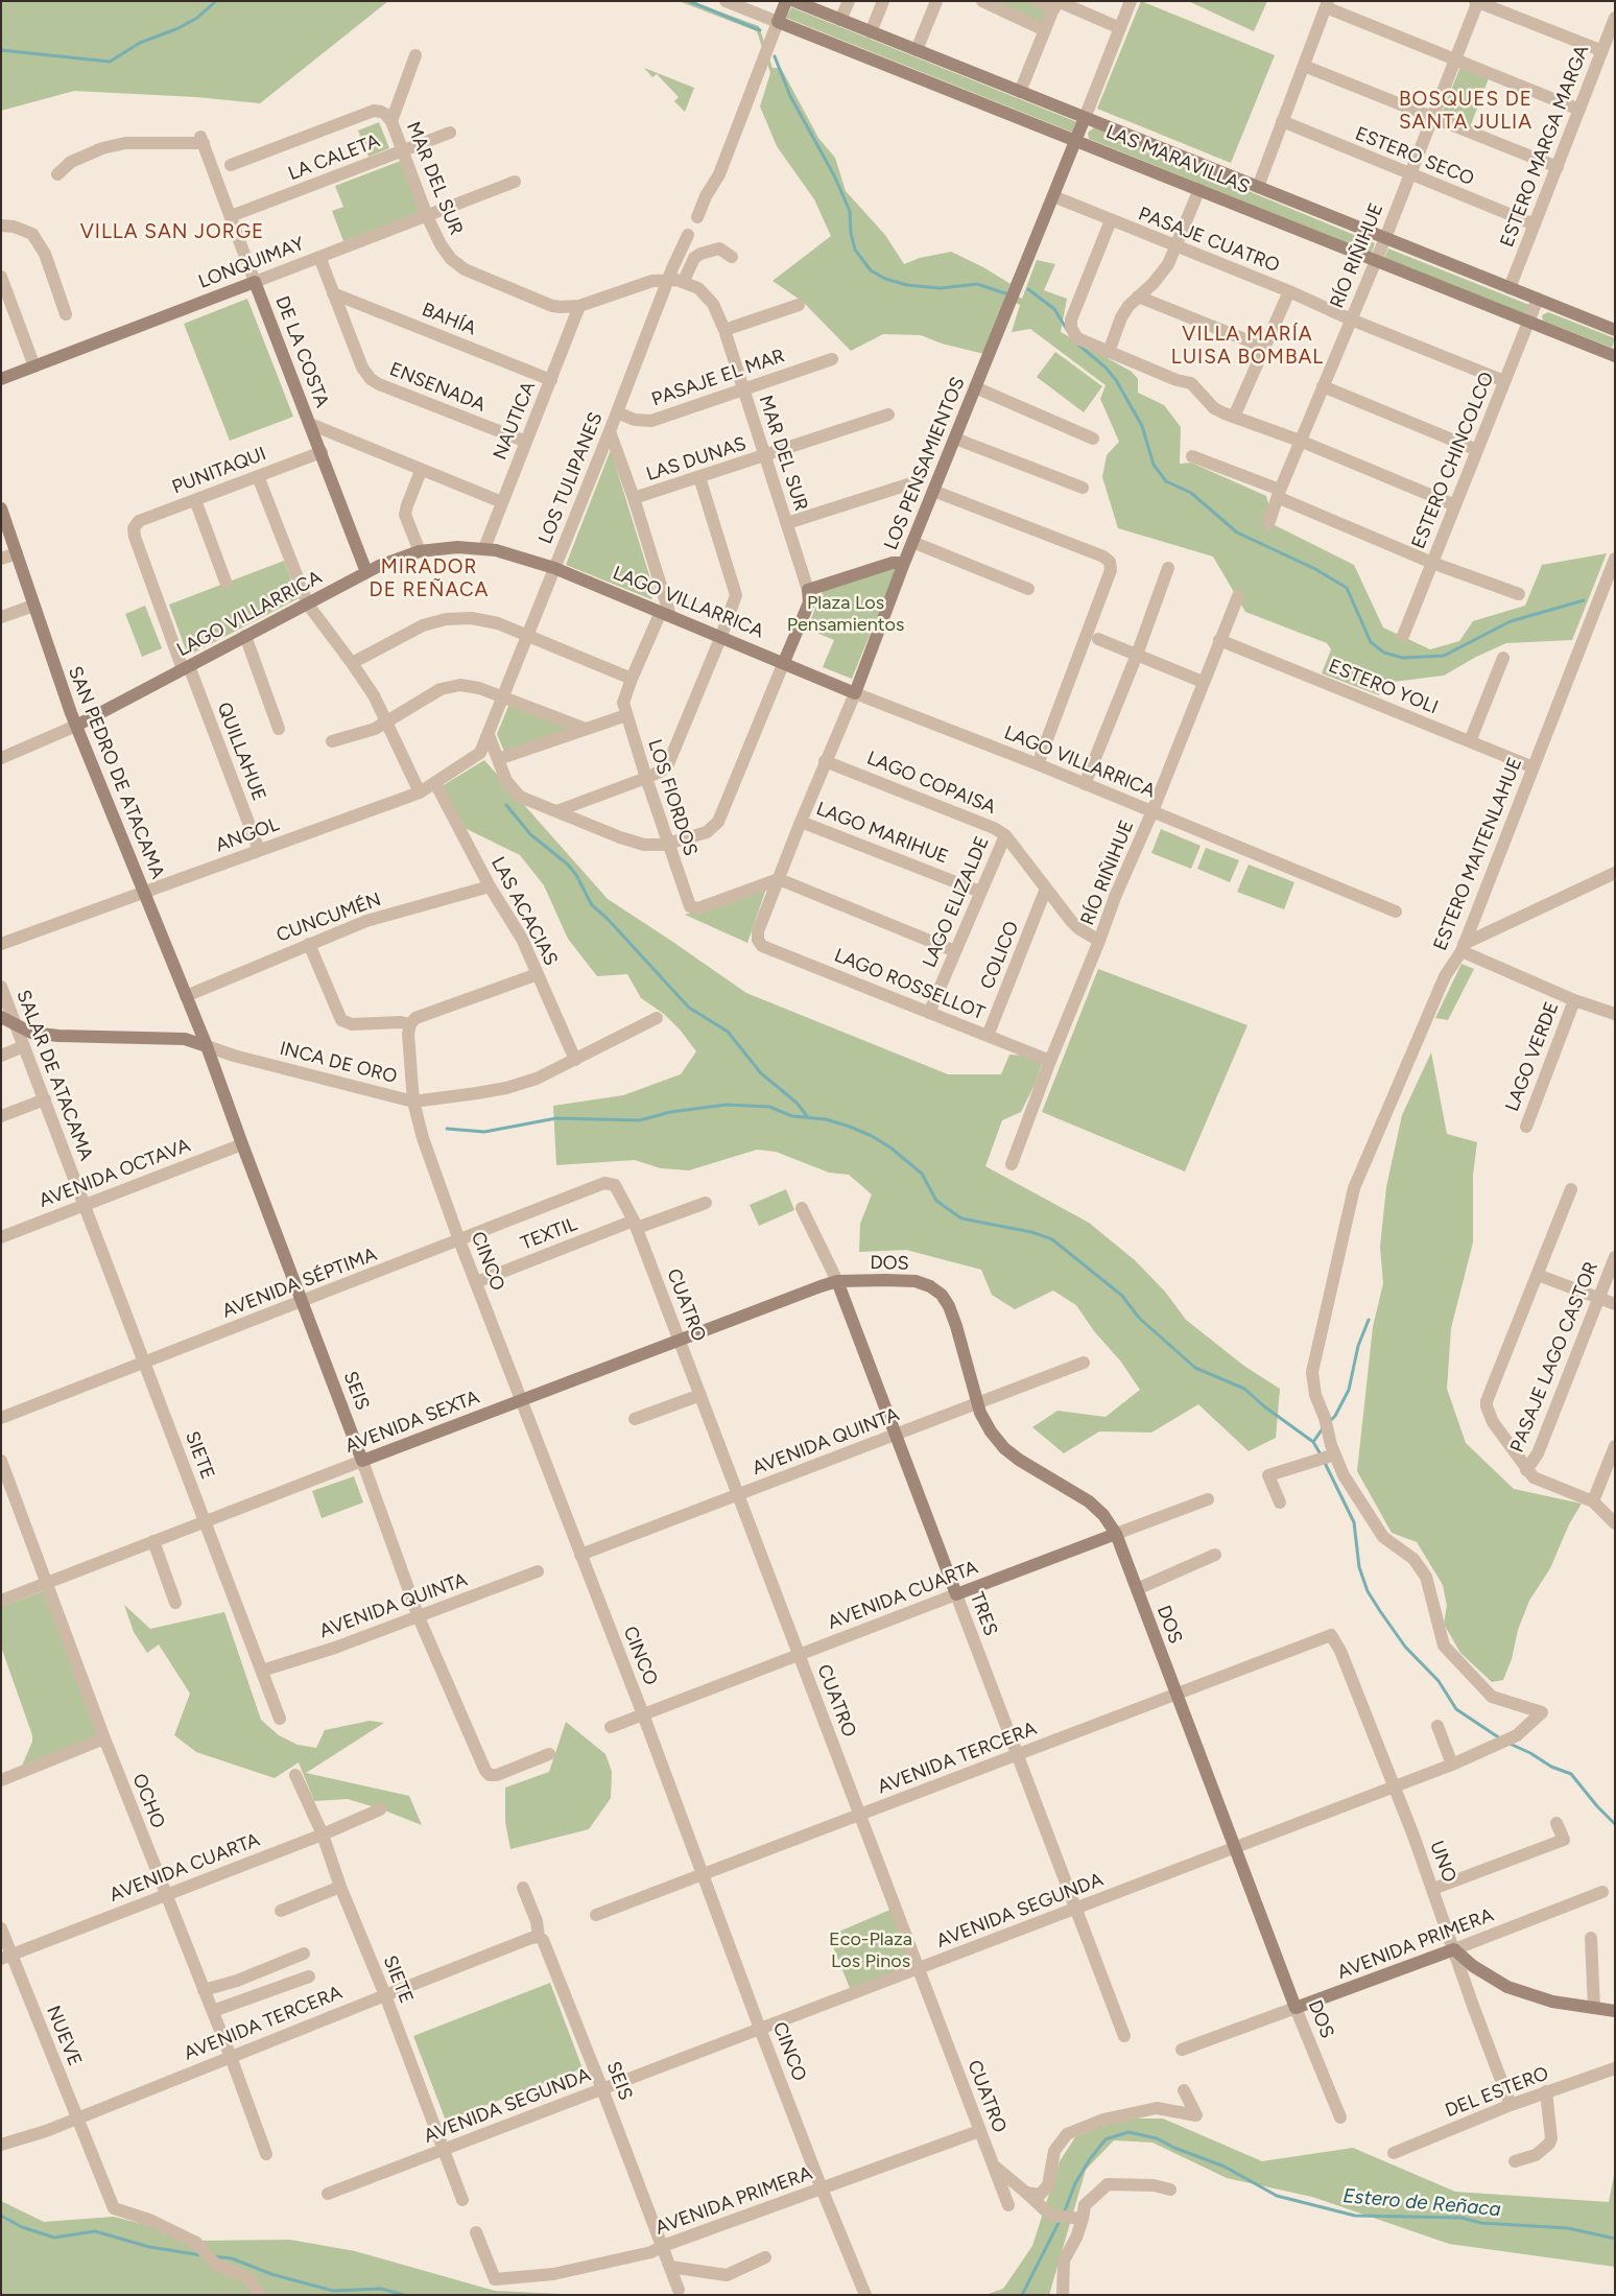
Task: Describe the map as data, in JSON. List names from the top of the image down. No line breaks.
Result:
{"streets":{"street":["ESTERO MARGA MARGA","ESTERO SECO","LA CALETA","LAS MARAVILLAS","MAR DEL SUR","PASAJE CUATRO","RÍO RIÑIHUE","LONQUIMAY","BAHÍA","DE LA COSTA","PASAJE EL MAR","ENSENADA","NAUTICA","LAS DUNAS","ESTERO CHINCOLCO","LOS PENSAMIENTOS","PUNITAQUI","LOS TULIPANES","LAGO VILLARRICA","ESTERO YOLI","QUILLAHUE","SAN PEDRO DE ATACAMA","LAGO COPAISA","LOS FIORDOS","LAGO MARIHUE","ANGOL","ESTERO MAITENLAHUE","LAGO ELIZALDE","LAS ACACIAS","CUNCUMÉN","COLICO","LAGO ROSSELLOT","LAGO VERDE","INCA DE ORO","SALAR DE ATACAMA","AVENIDA OCTAVA","TEXTIL","CINCO","DOS","AVENIDA SÉPTIMA","CUATRO","PASAJE LAGO CASTOR","SEIS","AVENIDA SEXTA","AVENIDA QUINTA","SIETE","AVENIDA CUARTA","TRES","AVENIDA TERCERA","OCHO","UNO","AVENIDA SEGUNDA","AVENIDA PRIMERA","NUEVE","DEL ESTERO"]},"crossings":[["ESTERO MARGA MARGA","ESTERO SECO"],["ESTERO MARGA MARGA","LAS MARAVILLAS"],["ESTERO SECO","RÍO RIÑIHUE"],["LA CALETA","MAR DEL SUR"],["LA CALETA","DE LA COSTA"],["LAS MARAVILLAS","RÍO RIÑIHUE"],["LAS MARAVILLAS","ESTERO CHINCOLCO"],["LAS MARAVILLAS","LOS PENSAMIENTOS"],["MAR DEL SUR","LONQUIMAY"],["MAR DEL SUR","PASAJE EL MAR"],["MAR DEL SUR","NAUTICA"],["MAR DEL SUR","LAS DUNAS"],["MAR DEL SUR","LOS TULIPANES"],["MAR DEL SUR","LAGO VILLARRICA"],["MAR DEL SUR","LOS FIORDOS"],["MAR DEL SUR","ANGOL"],["PASAJE CUATRO","RÍO RIÑIHUE"],["PASAJE CUATRO","ESTERO CHINCOLCO"],["PASAJE CUATRO","LOS PENSAMIENTOS"],["RÍO RIÑIHUE","LAGO VILLARRICA"],["RÍO RIÑIHUE","ESTERO YOLI"],["RÍO RIÑIHUE","LAGO COPAISA"],["RÍO RIÑIHUE","LAGO ROSSELLOT"],["LONQUIMAY","DE LA COSTA"],["LONQUIMAY","ENSENADA"],["BAHÍA","ENSENADA"],["BAHÍA","NAUTICA"],["DE LA COSTA","PUNITAQUI"],["DE LA COSTA","LAGO VILLARRICA"],["PASAJE EL MAR","LOS TULIPANES"],["ENSENADA","NAUTICA"],["NAUTICA","LAGO VILLARRICA"],["LOS PENSAMIENTOS","LAGO VILLARRICA"],["LOS PENSAMIENTOS","LAGO COPAISA"],["LOS PENSAMIENTOS","LOS FIORDOS"],["LOS PENSAMIENTOS","LAGO MARIHUE"],["LOS PENSAMIENTOS","LAGO ROSSELLOT"],["PUNITAQUI","QUILLAHUE"],["LOS TULIPANES","LAGO VILLARRICA"],["LOS TULIPANES","ANGOL"],["LAGO VILLARRICA","QUILLAHUE"],["LAGO VILLARRICA","SAN PEDRO DE ATACAMA"],["LAGO VILLARRICA","LOS FIORDOS"],["ESTERO YOLI","ESTERO MAITENLAHUE"],["QUILLAHUE","ANGOL"],["SAN PEDRO DE ATACAMA","ANGOL"],["SAN PEDRO DE ATACAMA","CUNCUMÉN"],["SAN PEDRO DE ATACAMA","INCA DE ORO"],["SAN PEDRO DE ATACAMA","SEIS"],["LAGO COPAISA","LAGO ELIZALDE"],["LAGO COPAISA","COLICO"],["LAGO MARIHUE","LAGO ELIZALDE"],["ANGOL","LAS ACACIAS"],["ESTERO MAITENLAHUE","AVENIDA SEGUNDA"],["LAGO ELIZALDE","LAGO ROSSELLOT"],["LAS ACACIAS","CUNCUMÉN"],["LAS ACACIAS","INCA DE ORO"],["COLICO","LAGO ROSSELLOT"],["INCA DE ORO","SALAR DE ATACAMA"],["INCA DE ORO","CINCO"],["INCA DE ORO","SEIS"],["SALAR DE ATACAMA","AVENIDA OCTAVA"],["SALAR DE ATACAMA","SIETE"],["AVENIDA OCTAVA","SEIS"],["AVENIDA OCTAVA","SIETE"],["TEXTIL","CINCO"],["TEXTIL","CUATRO"],["CINCO","AVENIDA SÉPTIMA"],["CINCO","AVENIDA SEXTA"],["CINCO","AVENIDA QUINTA"],["CINCO","AVENIDA CUARTA"],["CINCO","AVENIDA TERCERA"],["CINCO","AVENIDA SEGUNDA"],["CINCO","AVENIDA PRIMERA"],["DOS","AVENIDA SEXTA"],["DOS","AVENIDA QUINTA"],["DOS","AVENIDA CUARTA"],["DOS","TRES"],["DOS","AVENIDA TERCERA"],["DOS","AVENIDA SEGUNDA"],["DOS","AVENIDA PRIMERA"],["AVENIDA SÉPTIMA","CUATRO"],["AVENIDA SÉPTIMA","SEIS"],["AVENIDA SÉPTIMA","SIETE"],["CUATRO","AVENIDA SEXTA"],["CUATRO","AVENIDA QUINTA"],["CUATRO","AVENIDA CUARTA"],["CUATRO","AVENIDA TERCERA"],["CUATRO","AVENIDA SEGUNDA"],["CUATRO","AVENIDA PRIMERA"],["SEIS","AVENIDA SEXTA"],["SEIS","AVENIDA QUINTA"],["SEIS","AVENIDA TERCERA"],["SEIS","AVENIDA SEGUNDA"],["SEIS","AVENIDA PRIMERA"],["AVENIDA SEXTA","SIETE"],["AVENIDA SEXTA","TRES"],["AVENIDA SEXTA","OCHO"],["AVENIDA QUINTA","SIETE"],["AVENIDA QUINTA","TRES"],["SIETE","AVENIDA CUARTA"],["SIETE","AVENIDA TERCERA"],["SIETE","AVENIDA SEGUNDA"],["AVENIDA CUARTA","TRES"],["AVENIDA CUARTA","OCHO"],["AVENIDA CUARTA","NUEVE"],["TRES","AVENIDA TERCERA"],["TRES","AVENIDA SEGUNDA"],["AVENIDA TERCERA","OCHO"],["AVENIDA TERCERA","UNO"],["AVENIDA TERCERA","NUEVE"],["UNO","AVENIDA SEGUNDA"],["UNO","AVENIDA PRIMERA"],["UNO","DEL ESTERO"]],"districts":["BOSQUES DE SANTA JULIA","VILLA SAN JORGE","VILLA MARÍA LUISA BOMBAL","MIRADOR DE REÑACA"],"water":["Estero de Reñaca"],"parks":["Plaza Los Pensamientos","Eco-Plaza Los Pinos"]}
